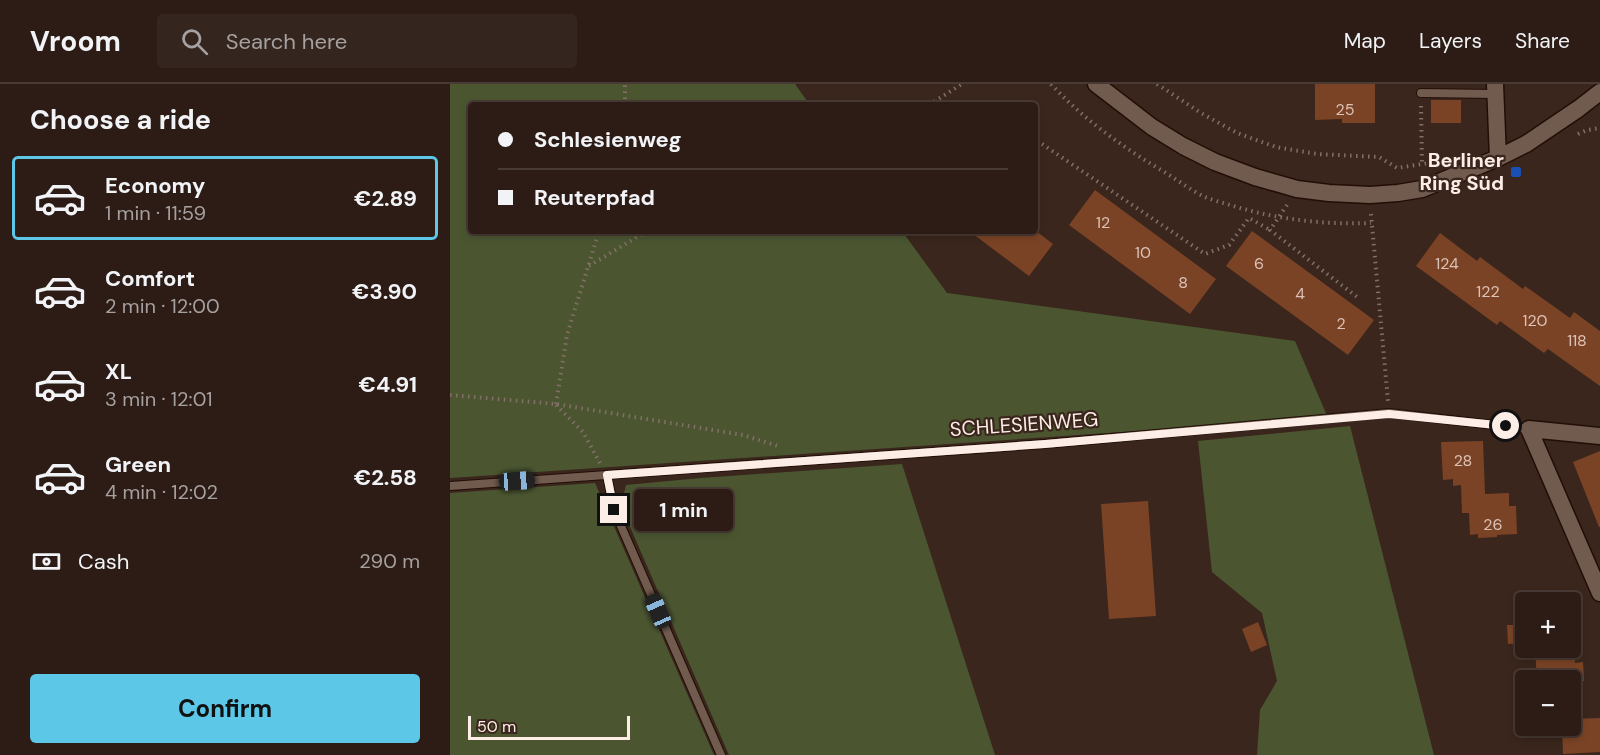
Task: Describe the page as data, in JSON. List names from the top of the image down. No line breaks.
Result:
{"streets":{"street":["SCHLESIENWEG"]},"places":{"transit":["Berliner Ring Süd"]},"house_numbers":["25","12","10","6","124","8","122","4","120","2","118","28","26"],"scale_bar":"50 m","page":{"header":"Vroom","search":"Search here","nav":["Map","Layers","Share"],"heading":"Choose a ride","banner":["Schlesienweg","Reuterpfad"],"list":[{"name":"Economy","note":"1 min · 11:59","value":"€2.89"},{"name":"Comfort","note":"2 min · 12:00","value":"€3.90"},{"name":"XL","note":"3 min · 12:01","value":"€4.91"},{"name":"Green","note":"4 min · 12:02","value":"€2.58"}],"bubble":"1 min","pay":["Cash","290 m"],"map_buttons":["+","−"],"buttons":"Confirm","scale":"50 m"}}
